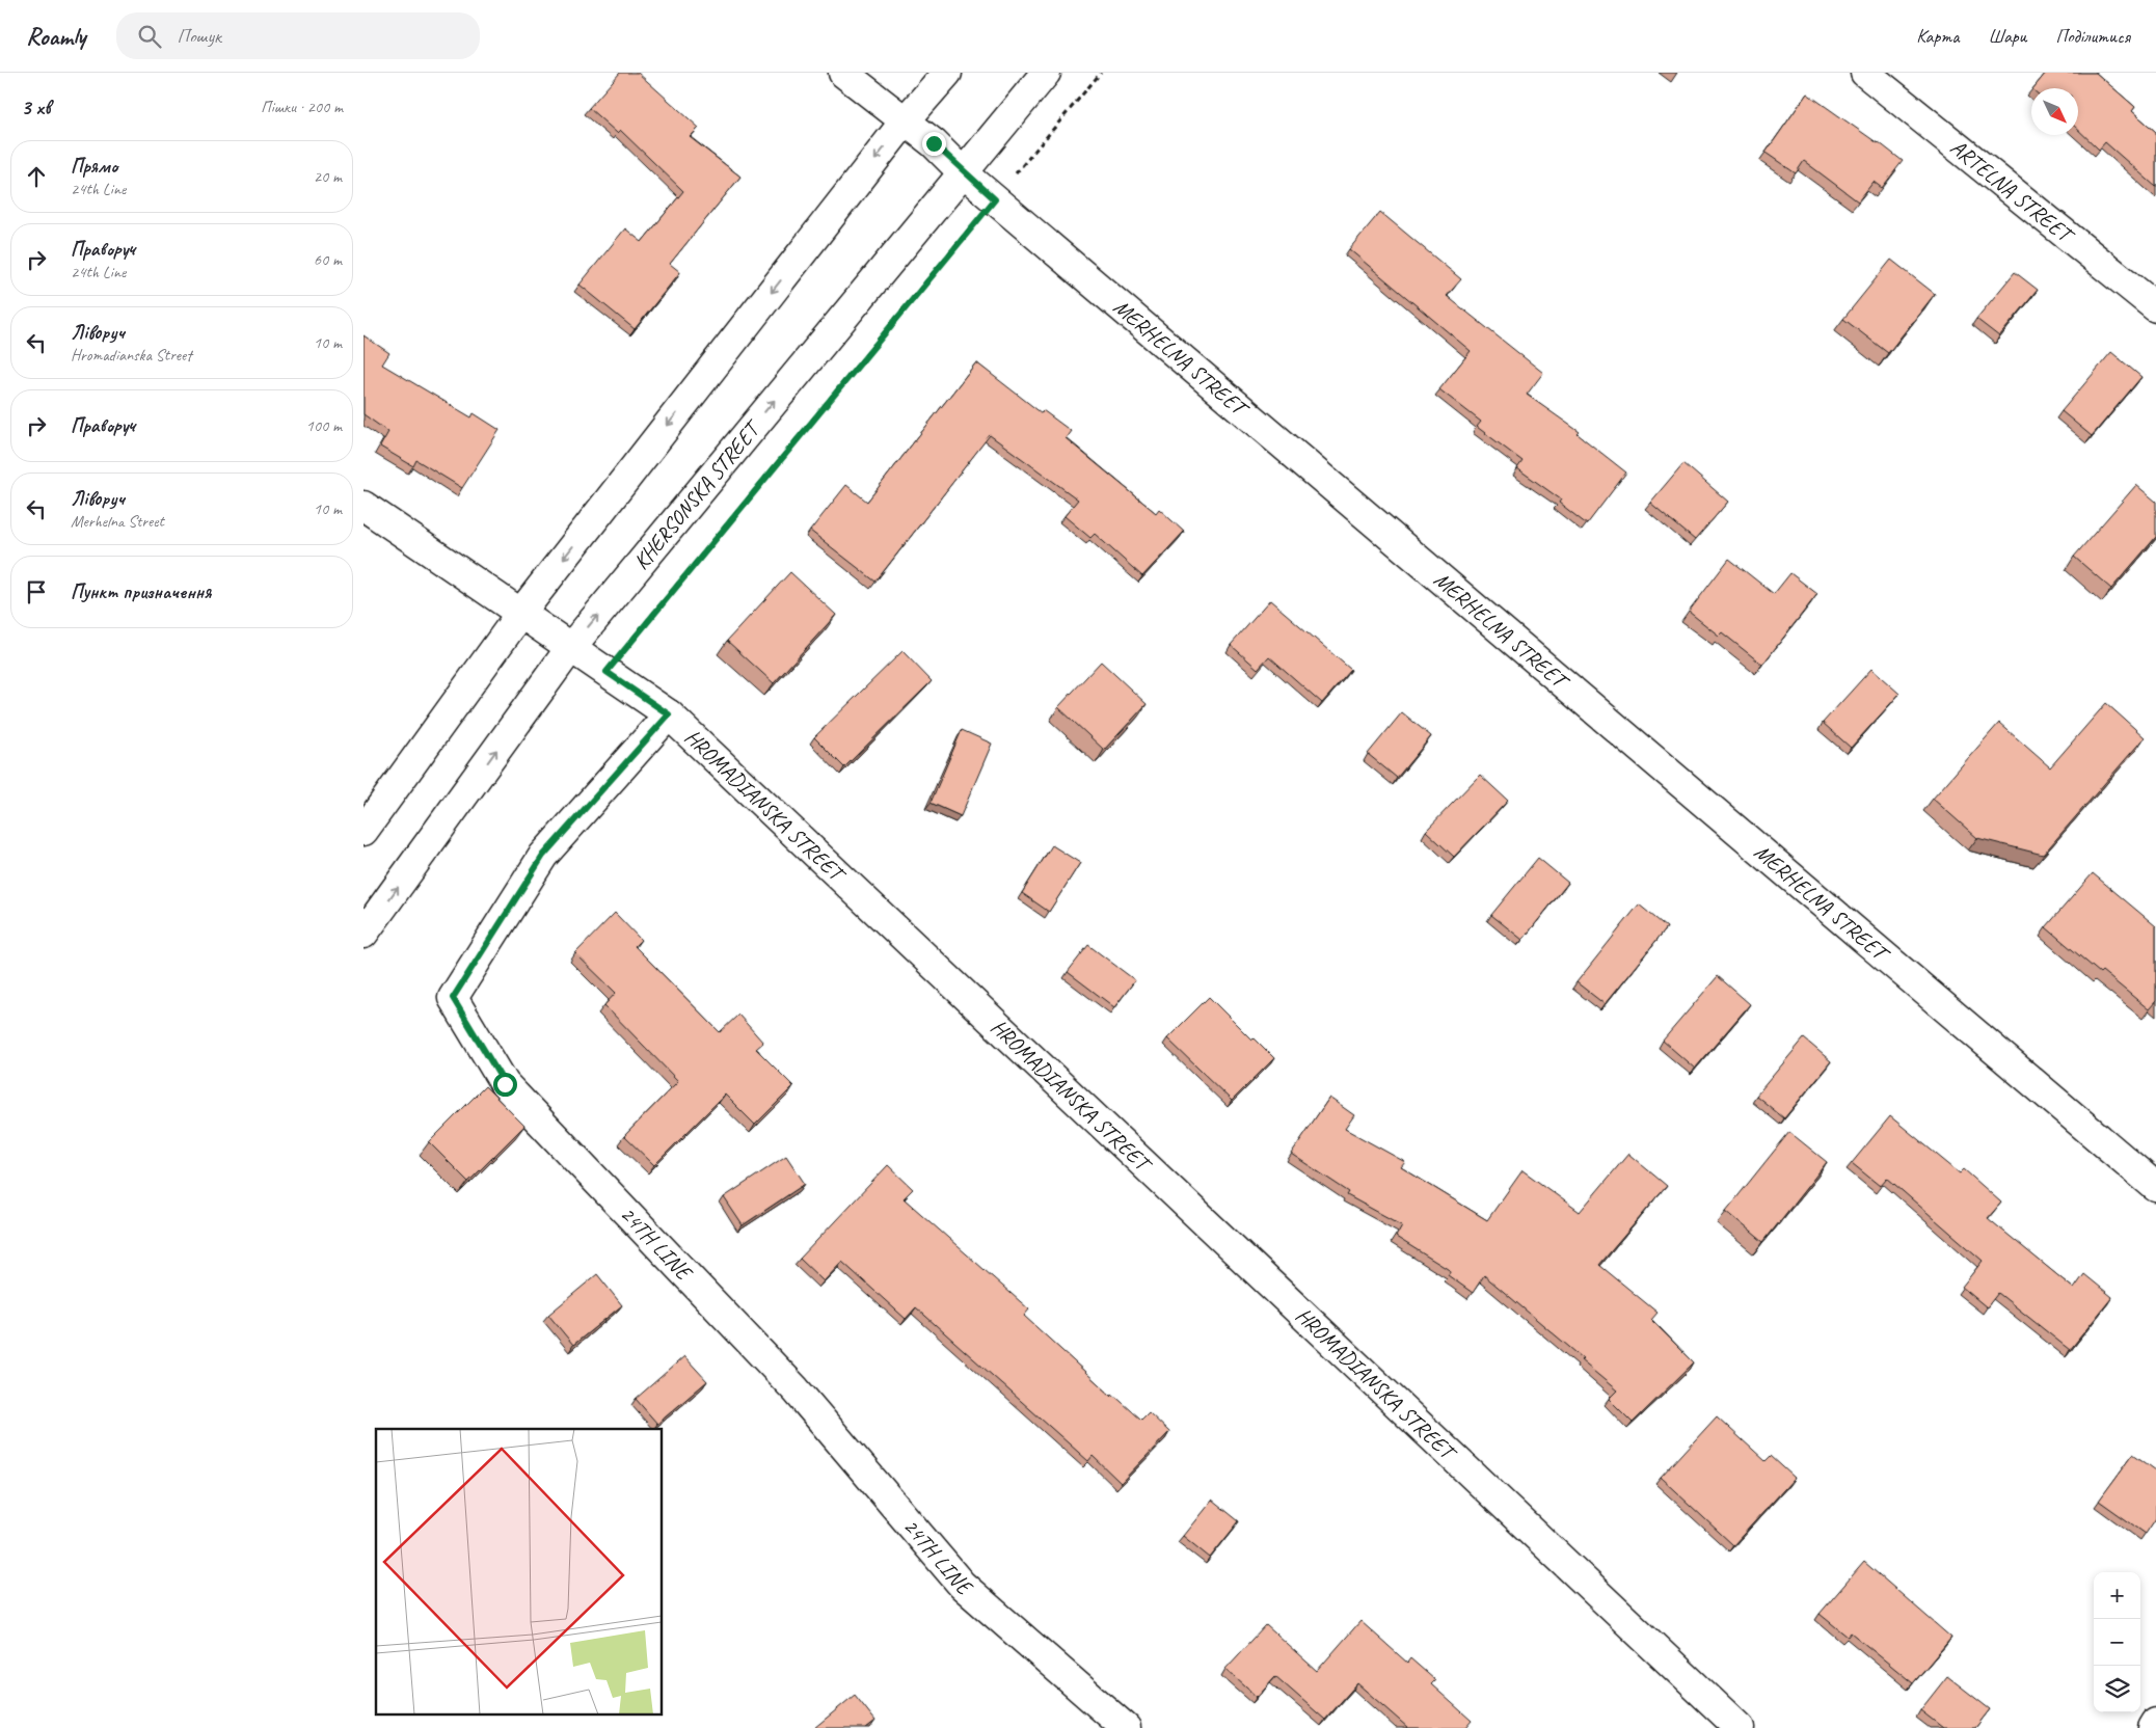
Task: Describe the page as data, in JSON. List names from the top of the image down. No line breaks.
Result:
{"streets":{"street":["ARTELNA STREET","MERHELNA STREET","KHERSONSKA STREET","HROMADIANSKA STREET","24TH LINE"]},"crossings":[["MERHELNA STREET","KHERSONSKA STREET"],["KHERSONSKA STREET","HROMADIANSKA STREET"],["HROMADIANSKA STREET","24TH LINE"]],"north":"bottom right","page":{"header":"Roamly","search":"Пошук","nav":["Карта","Шари","Поділитися"],"heading":["3 хв","Пішки · 200 m"],"list":[["Прямо","24th Line","20 m"],["Праворуч","24th Line","60 m"],["Ліворуч","Hromadianska Street","10 m"],["Праворуч","100 m"],["Ліворуч","Merhelna Street","10 m"],"Пункт призначення"],"map_buttons":["+","−"]}}
